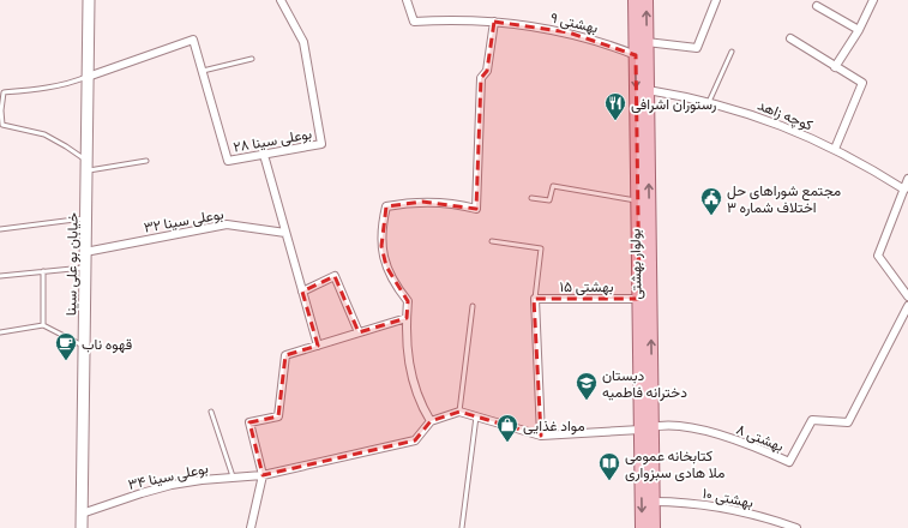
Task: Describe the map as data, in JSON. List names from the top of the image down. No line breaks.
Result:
{"streets":{"main road":["خیابان بو علی سینا","بولوار بهشتی"],"street":["بهشتی ۹","کوچه زاهد","بوعلی سینا ۲۸","بوعلی سینا ۳۲","بهشتی ۱۵","بهشتی ۸","بوعلی سینا ۳۴","بهشتی ۱۰"]},"crossings":[["بهشتی ۹","بولوار بهشتی"],["کوچه زاهد","بولوار بهشتی"],["بوعلی سینا ۲۸","خیابان بو علی سینا"],["بوعلی سینا ۳۲","خیابان بو علی سینا"],["خیابان بو علی سینا","بوعلی سینا ۳۴"],["بولوار بهشتی","بهشتی ۱۵"],["بولوار بهشتی","بهشتی ۸"],["بولوار بهشتی","بهشتی ۱۰"]],"places":{"restaurant":["رستوران اشرافی"],"public building":["مجتمع شوراهای حل اختلاف شماره ۳"],"cafe":["قهوه ناب"],"school or university":["دبستان دخترانه فاطمیه"],"shop":["مواد غذایی"],"library":["کتابخانه عمومی ملا هادی سبزواری"]}}
